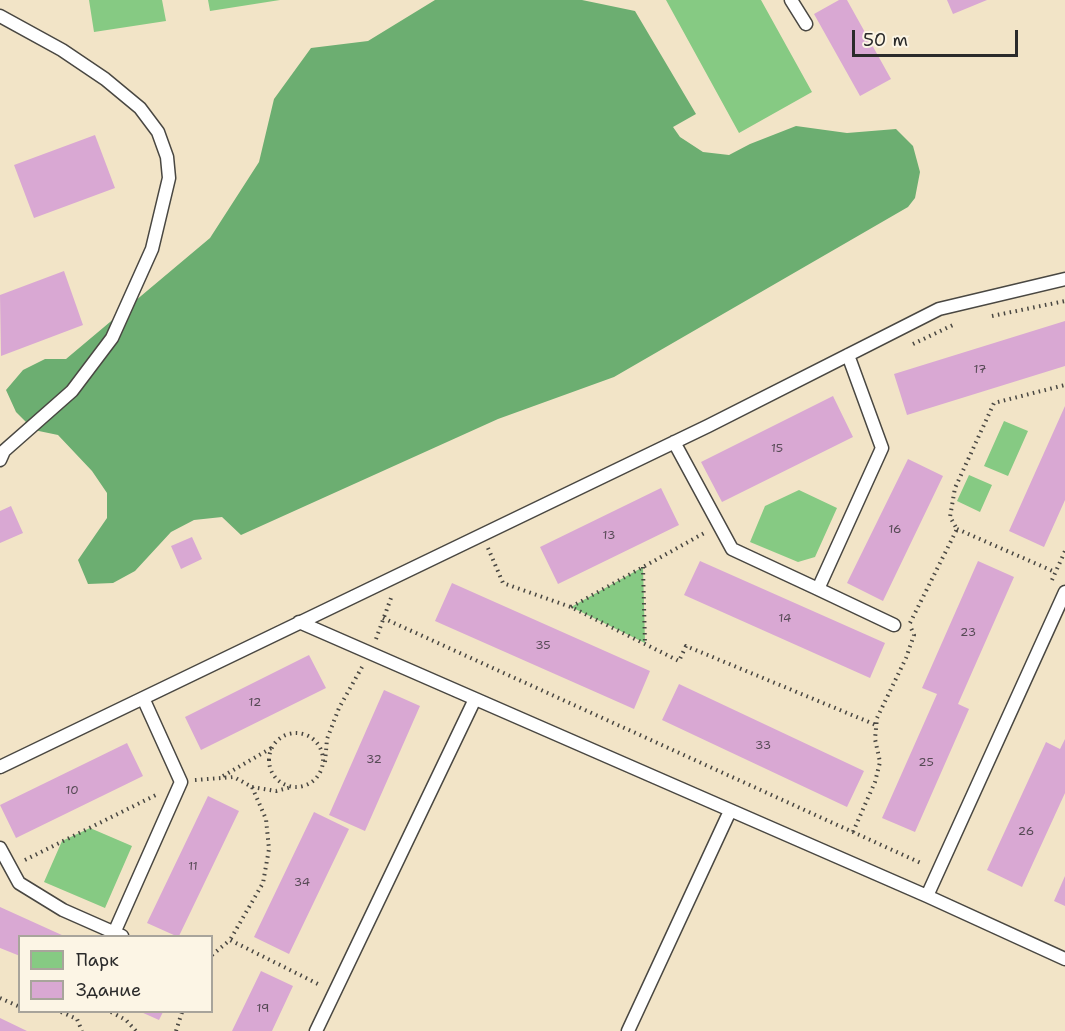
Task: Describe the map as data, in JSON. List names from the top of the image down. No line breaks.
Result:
{"house_numbers":["17","15","16","13","14","23","35","12","33","32","25","10","26","11","34","19"],"legend":["Парк","Здание"],"scale_bar":"50 m"}
